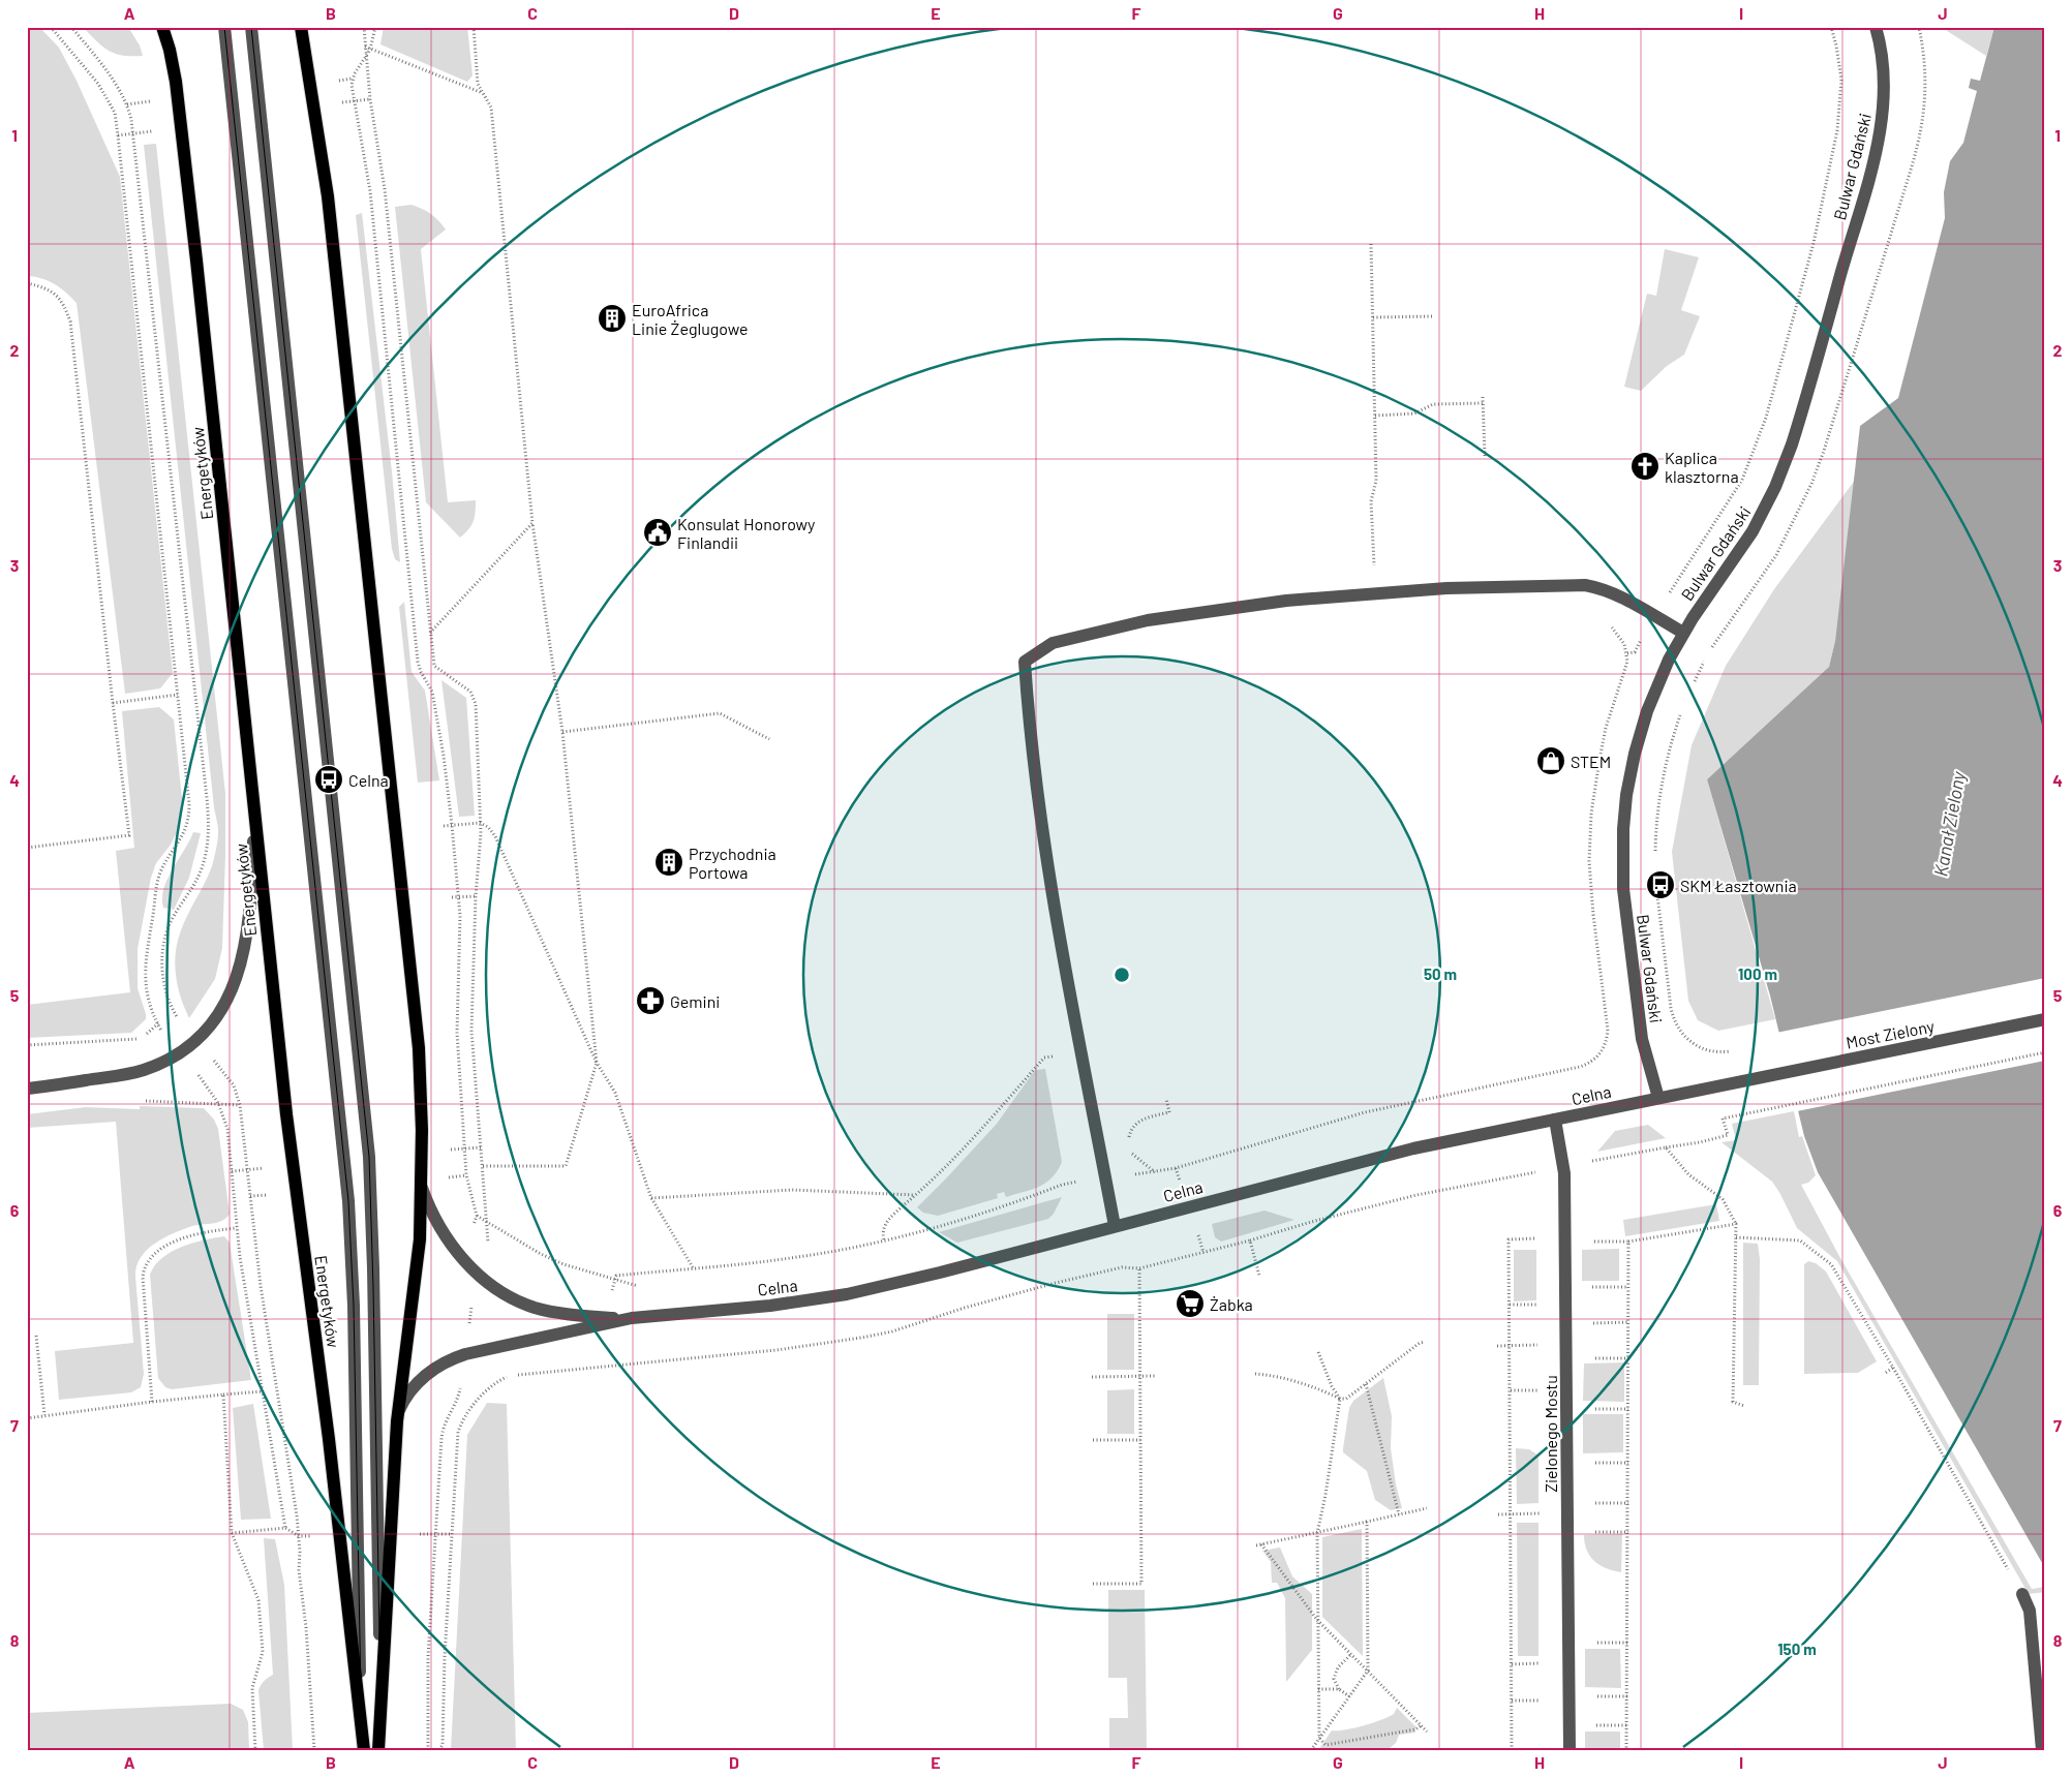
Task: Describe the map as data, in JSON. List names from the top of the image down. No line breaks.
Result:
{"streets":{"main road":["Energetyków"],"street":["Bulwar Gdański","Most Zielony","Celna","Zielonego Mostu"]},"crossings":[["Bulwar Gdański","Celna"],["Most Zielony","Celna"],["Celna","Zielonego Mostu"]],"water":["Kanał Zielony"],"places":{"building":["EuroAfrica Linie Żeglugowe","Przychodnia Portowa"],"church":["Kaplica klasztorna"],"public building":["Konsulat Honorowy Finlandii"],"shop":["STEM"],"bus stop":["Celna","SKM Łasztownia"],"pharmacy":["Gemini"],"supermarket":["Żabka"]},"grid":{"columns":["A","B","C","D","E","F","G","H","I","J"],"rows":["1","2","3","4","5","6","7","8"]},"rings":["50 m","100 m","150 m"]}
